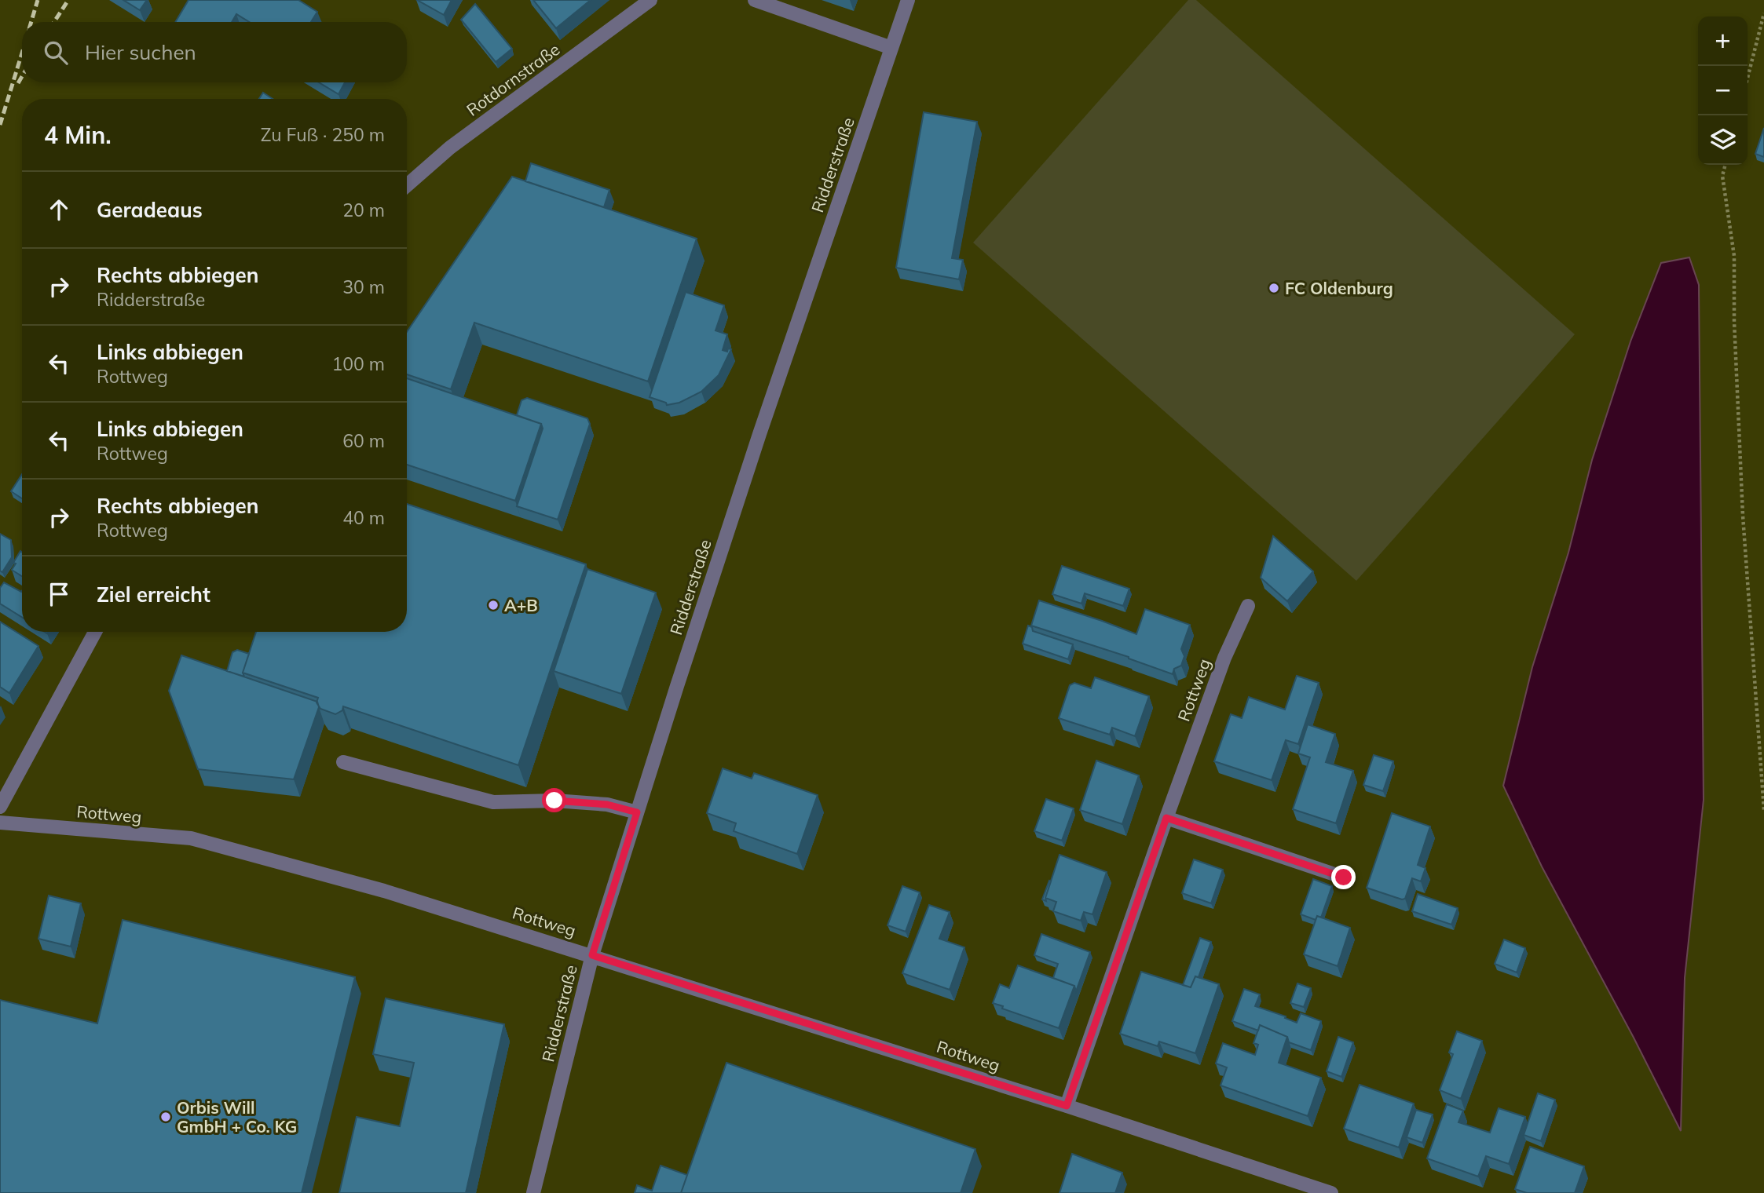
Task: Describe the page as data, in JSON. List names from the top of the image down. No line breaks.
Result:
{"streets":{"street":["Rotdornstraße","Ridderstraße","Rottweg"]},"crossings":[["Ridderstraße","Rottweg"]],"places":["FC Oldenburg","A+B","Orbis Will GmbH + Co. KG"],"page":{"map_buttons":["+","−"],"search":"Hier suchen","heading":["4 Min.","Zu Fuß · 250 m"],"list":[["Geradeaus","20 m"],["Rechts abbiegen","Ridderstraße","30 m"],["Links abbiegen","Rottweg","100 m"],["Links abbiegen","Rottweg","60 m"],["Rechts abbiegen","Rottweg","40 m"],"Ziel erreicht"]}}
